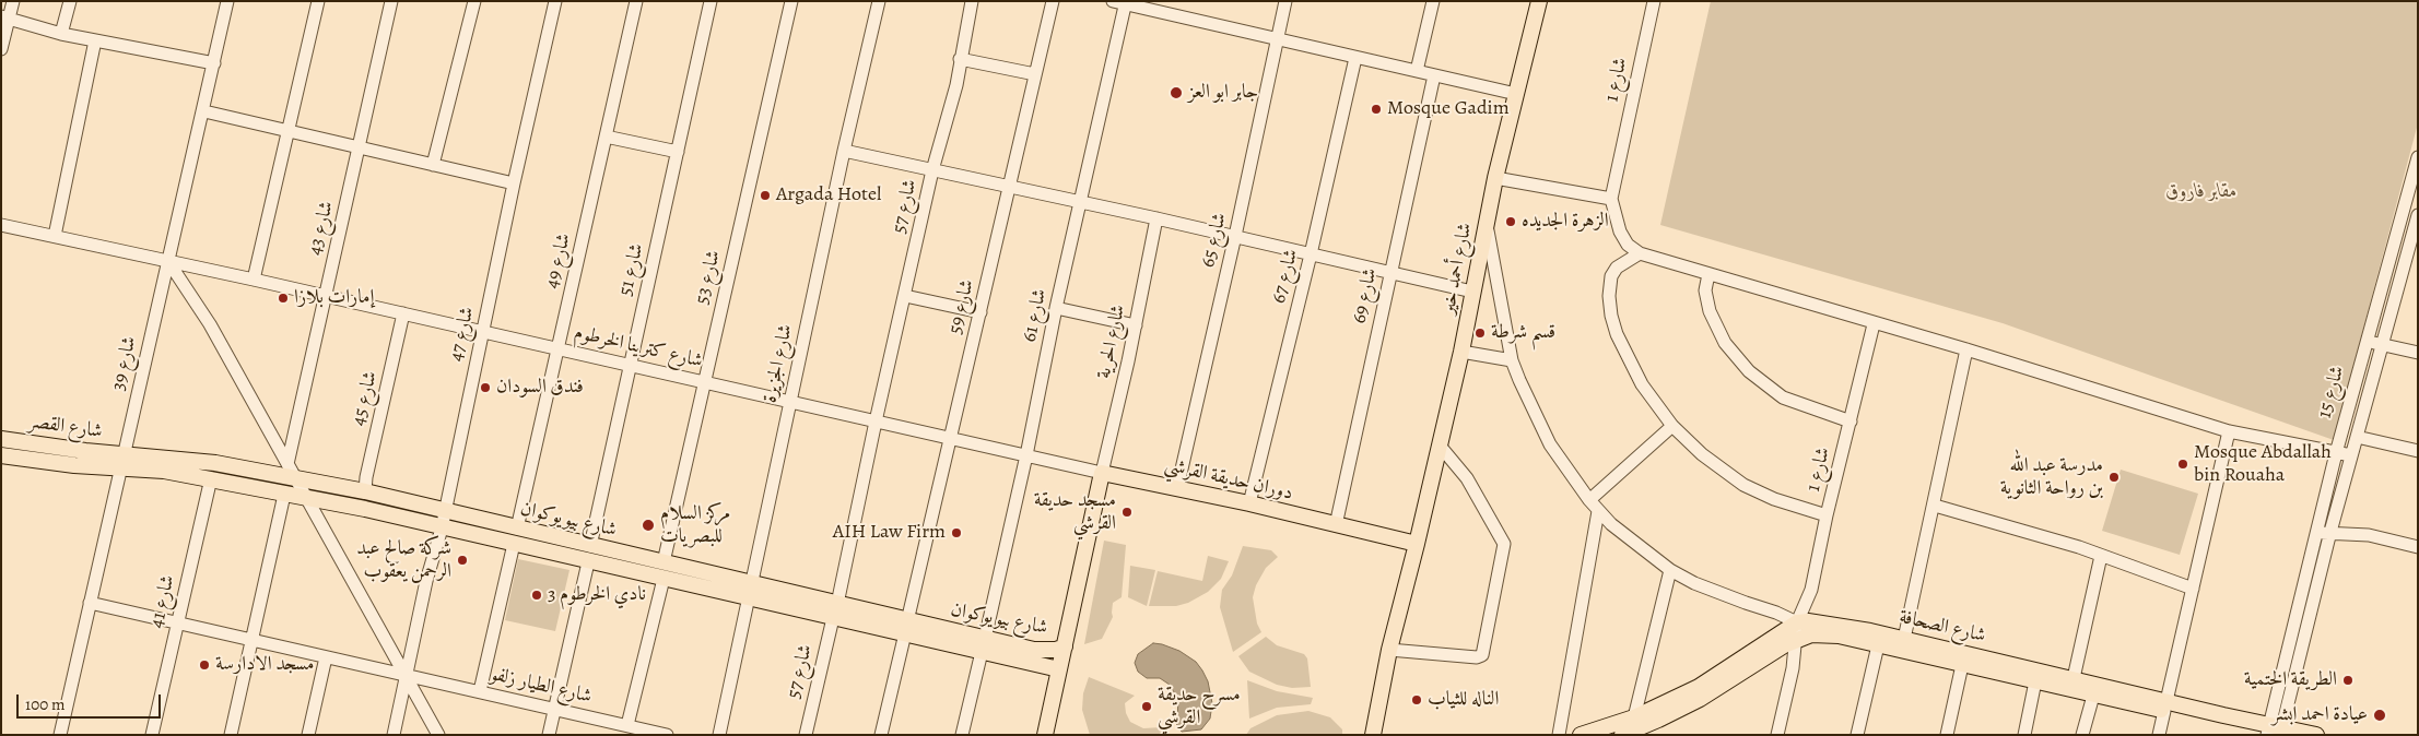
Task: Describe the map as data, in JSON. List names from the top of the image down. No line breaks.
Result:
{"streets":{"main road":["شارع أحمد خير","شارع القصر","دوران حديقة القرشي","شارع بيويوكوان","شارع الصحافة"],"street":["شارع 1","شارع 57","شارع 43","شارع 65","شارع 49","شارع 51","شارع 67","شارع 53","شارع 69","شارع 59","شارع 61","شارع 47","شارع الحرية","شارع كترينا الخرطوم","شارع 39","شارع الجزيرة","شارع 15","شارع 45","شارع 41","شارع الطيار زلفو"]},"crossings":[["شارع 1","شارع الصحافة"],["شارع 57","شارع كترينا الخرطوم"],["شارع 57","شارع بيويوكوان"],["شارع 43","شارع كترينا الخرطوم"],["شارع 65","دوران حديقة القرشي"],["شارع 49","شارع كترينا الخرطوم"],["شارع 49","شارع بيويوكوان"],["شارع أحمد خير","دوران حديقة القرشي"],["شارع 51","شارع كترينا الخرطوم"],["شارع 51","شارع بيويوكوان"],["شارع 67","دوران حديقة القرشي"],["شارع 53","شارع كترينا الخرطوم"],["شارع 53","شارع بيويوكوان"],["شارع 69","دوران حديقة القرشي"],["شارع 59","شارع كترينا الخرطوم"],["شارع 59","شارع بيويوكوان"],["شارع 61","شارع كترينا الخرطوم"],["شارع 61","شارع بيويوكوان"],["شارع 47","شارع كترينا الخرطوم"],["شارع 47","شارع بيويوكوان"],["شارع 47","شارع الطيار زلفو"],["شارع الحرية","شارع كترينا الخرطوم"],["شارع الحرية","دوران حديقة القرشي"],["شارع كترينا الخرطوم","شارع 39"],["شارع كترينا الخرطوم","شارع الجزيرة"],["شارع كترينا الخرطوم","شارع 45"],["شارع كترينا الخرطوم","دوران حديقة القرشي"],["شارع 39","شارع القصر"],["شارع 39","شارع بيويوكوان"],["شارع 39","شارع الطيار زلفو"],["شارع الجزيرة","شارع بيويوكوان"],["شارع 15","شارع الصحافة"],["شارع 45","شارع بيويوكوان"],["شارع القصر","شارع بيويوكوان"],["شارع بيويوكوان","شارع 41"],["شارع 41","شارع الطيار زلفو"]],"parks":["مقابر فاروق"],"places":["جابر ابو العز","Mosque Gadim","Argada Hotel","الزهرة الجديده","إمارات بلازا","قسم شرطة","فندق السودان","Mosque Abdallah bin Rouaha","مدرسة عبد الله بن رواحة الثانوية","مسجد حديقة القرشي","مركز السلام للبصريات","AIH Law Firm","شركة صالح عبد الرحمن يعقوب","نادي الخرطوم 3","مسجد الادارسة","الطريقة الختمية","الناله للثياب","مسرح حديقة القرشي","عيادة احمد ابشر"],"scale_bar":"100 m"}
